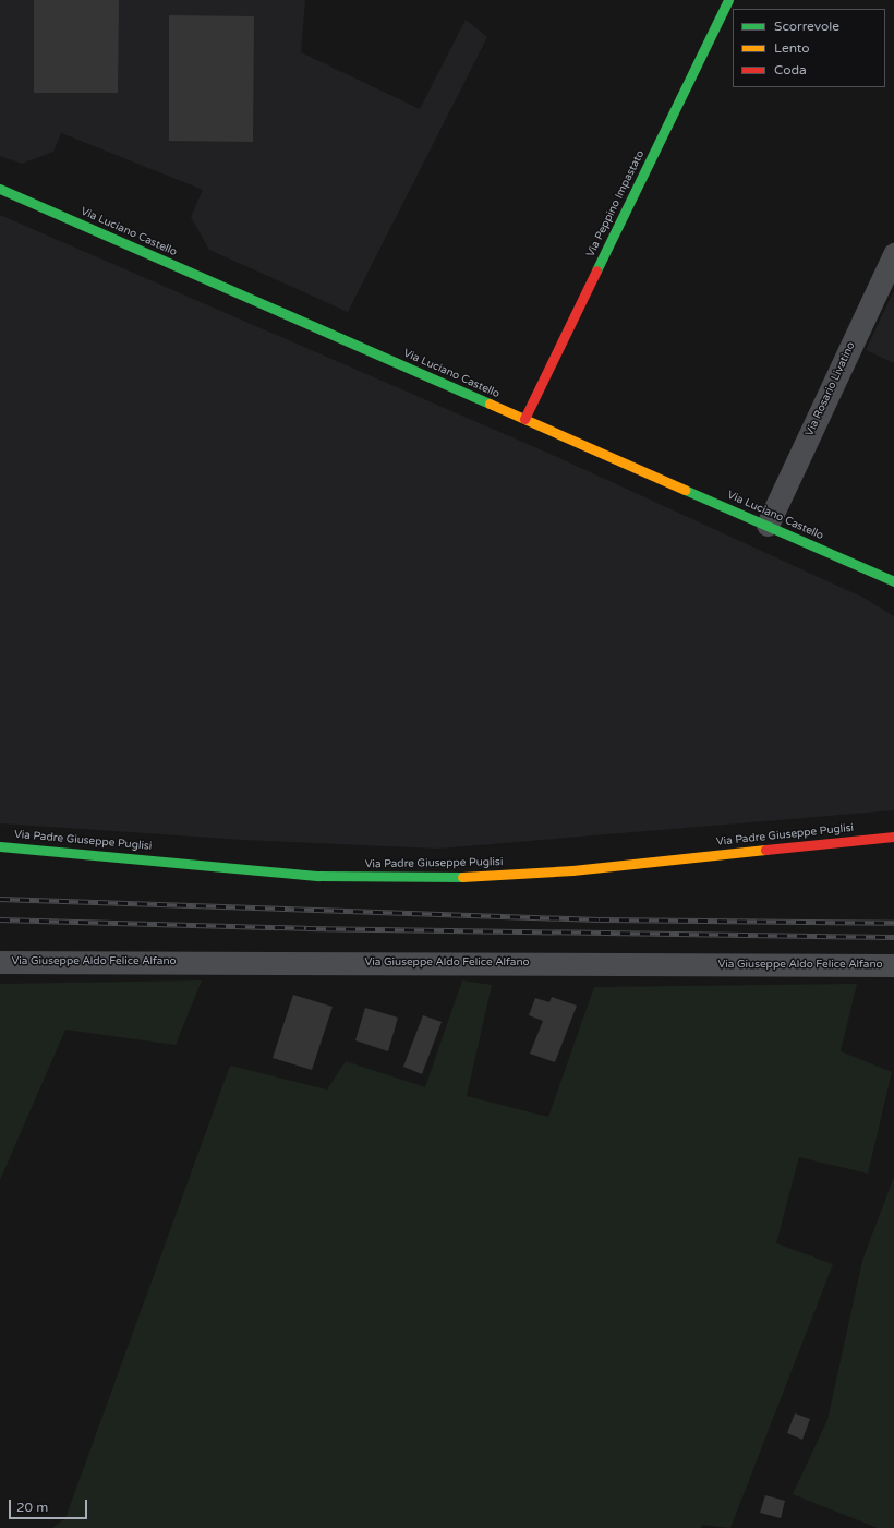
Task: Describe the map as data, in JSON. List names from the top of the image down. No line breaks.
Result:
{"streets":{"street":["Via Peppino Impastato","Via Luciano Castello","Via Rosario Livatino","Via Padre Giuseppe Puglisi","Via Giuseppe Aldo Felice Alfano"]},"crossings":[["Via Peppino Impastato","Via Luciano Castello"],["Via Luciano Castello","Via Rosario Livatino"]],"legend":["Scorrevole","Lento","Coda"],"scale_bar":"20 m"}
